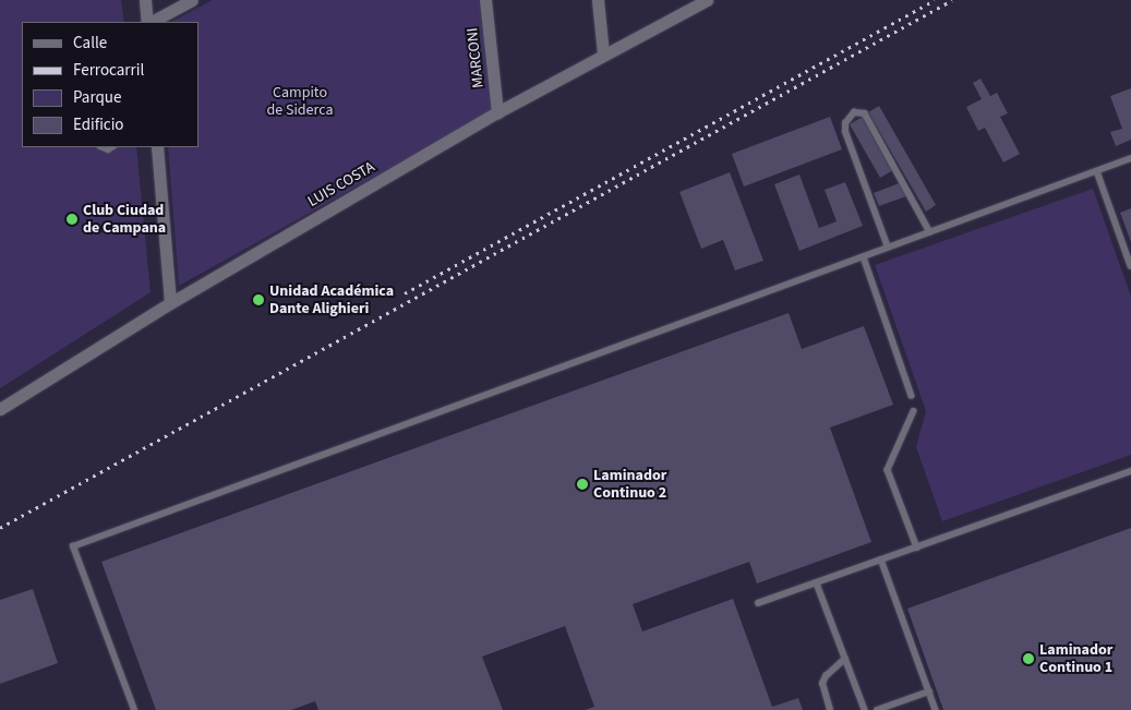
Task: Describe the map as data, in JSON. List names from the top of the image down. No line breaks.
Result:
{"streets":{"street":["MARCONI","LUIS COSTA"]},"crossings":[["MARCONI","LUIS COSTA"]],"parks":["Campito de Siderca"],"places":["Club Ciudad de Campana","Unidad Académica Dante Alighieri","Laminador Continuo 2","Laminador Continuo 1"],"legend":["Calle","Ferrocarril","Parque","Edificio"]}
